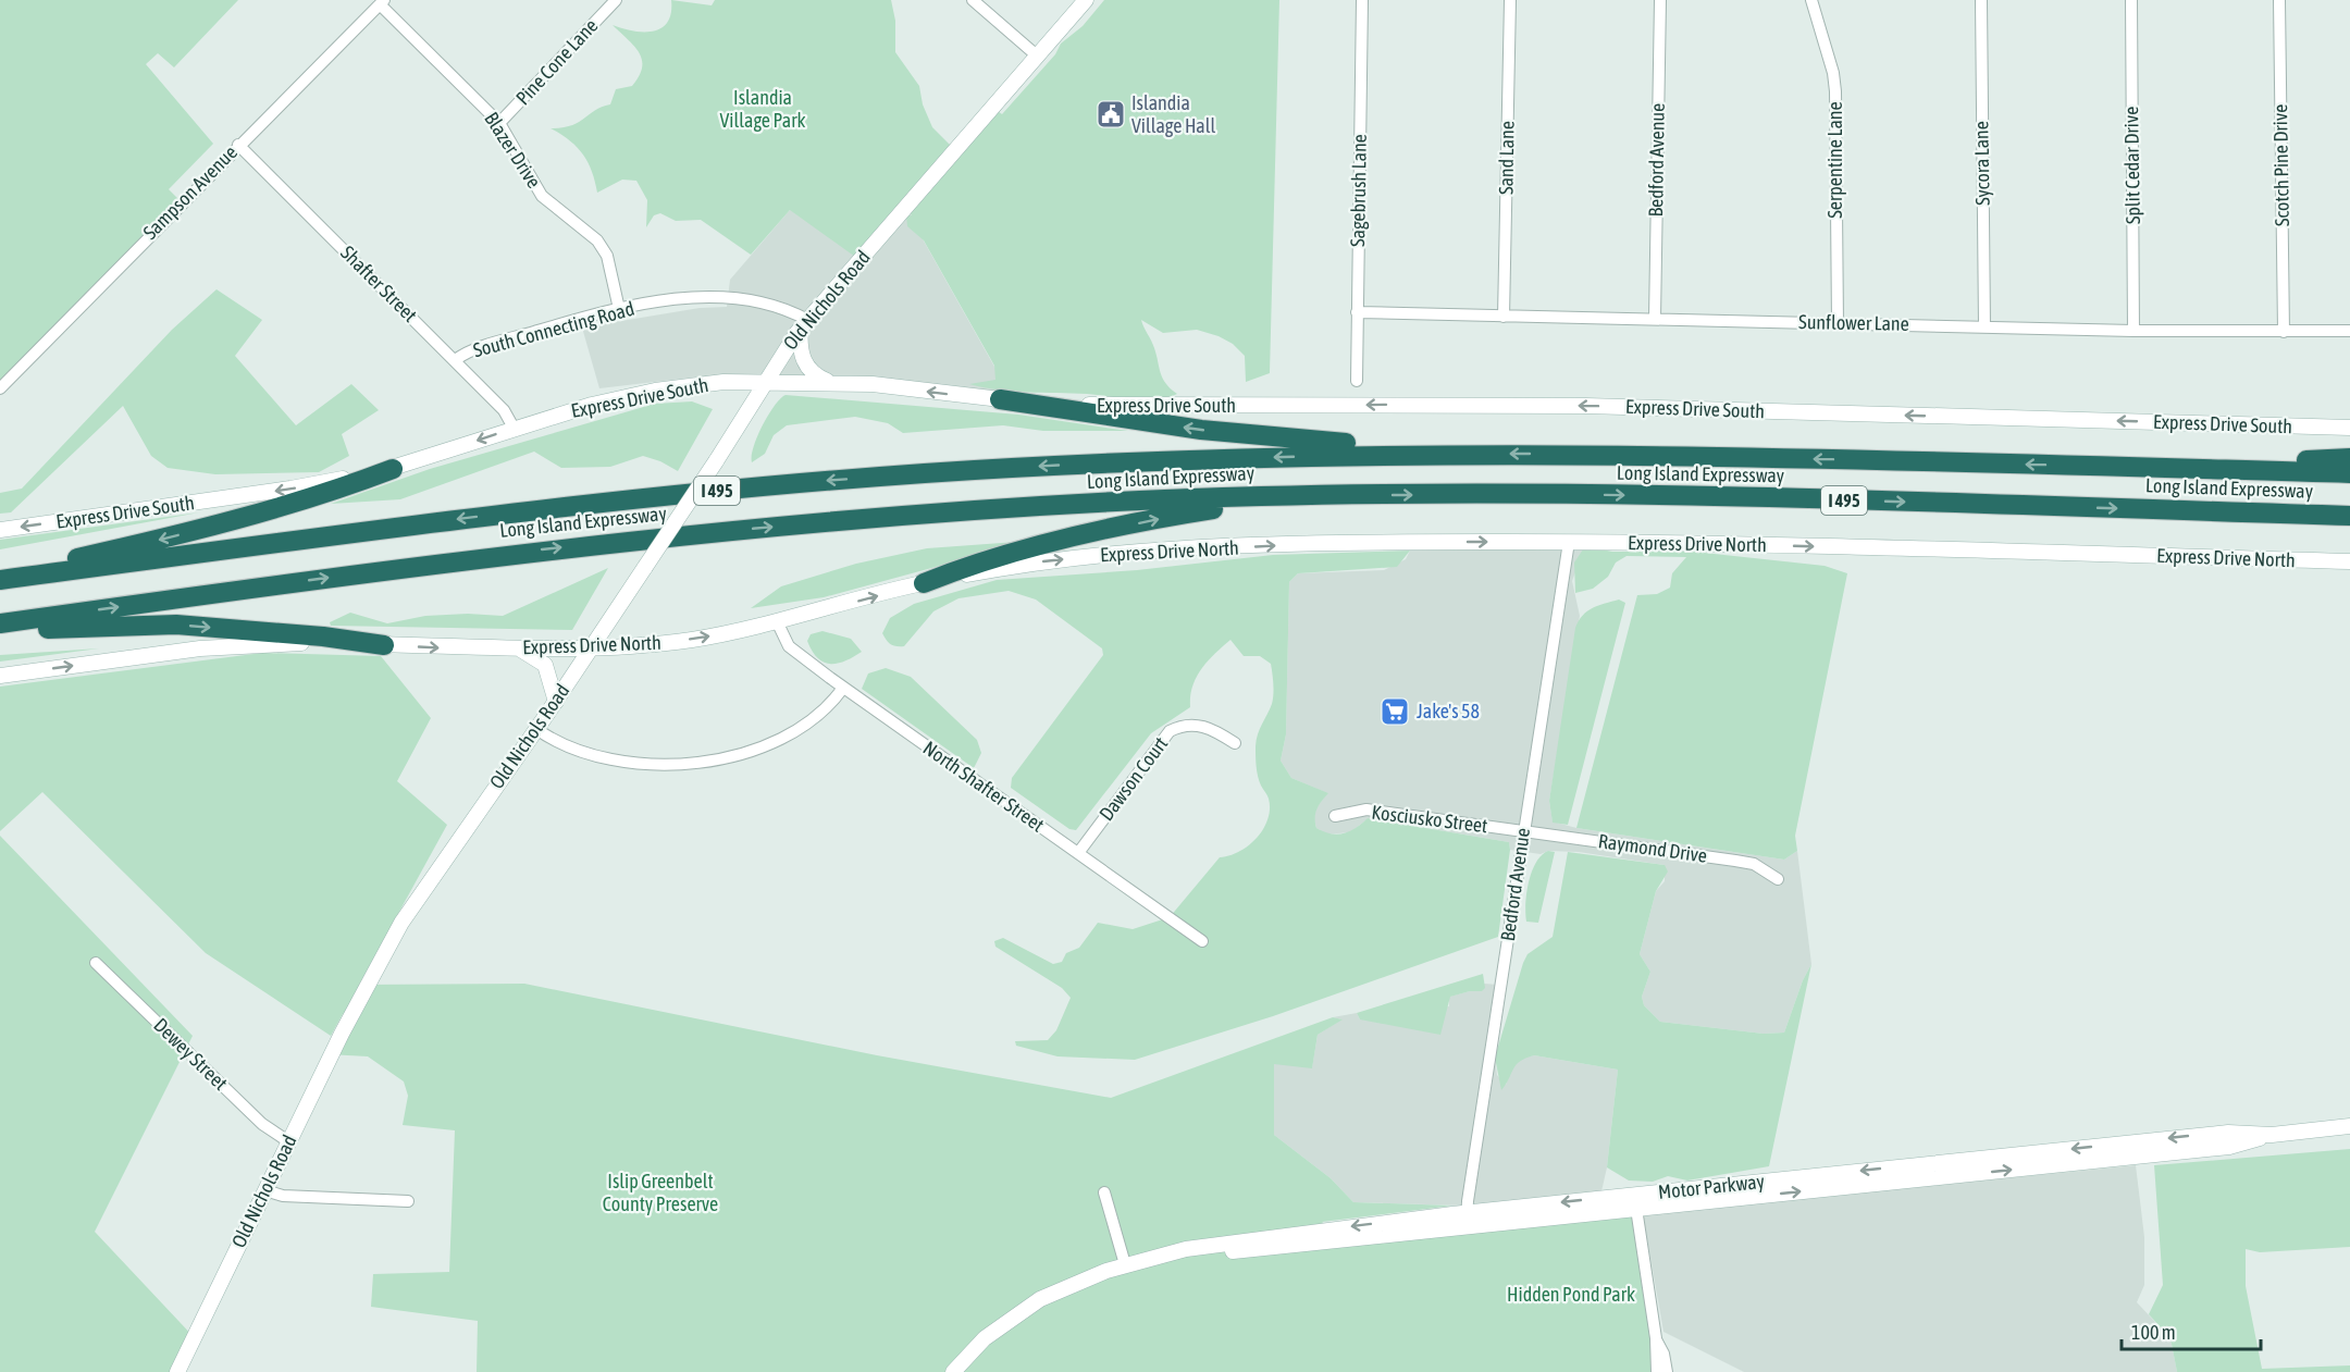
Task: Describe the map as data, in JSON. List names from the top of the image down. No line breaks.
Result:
{"streets":{"highway":["Long Island Expressway","I 495"],"main road":["Old Nichols Road","Express Drive South","Express Drive North","Motor Parkway"],"street":["Pine Cone Lane","Blazer Drive","Sand Lane","Bedford Avenue","Serpentine Lane","Sycora Lane","Split Cedar Drive","Scotch Pine Drive","Sagebrush Lane","Sampson Avenue","Shafter Street","Sunflower Lane","South Connecting Road","Dawson Court","North Shafter Street","Kosciusko Street","Raymond Drive","Dewey Street"]},"crossings":[["Pine Cone Lane","Blazer Drive"],["Blazer Drive","Sampson Avenue"],["Blazer Drive","South Connecting Road"],["Sand Lane","Sunflower Lane"],["Bedford Avenue","Sunflower Lane"],["Bedford Avenue","Express Drive North"],["Bedford Avenue","Kosciusko Street"],["Bedford Avenue","Raymond Drive"],["Bedford Avenue","Motor Parkway"],["Serpentine Lane","Sunflower Lane"],["Sycora Lane","Sunflower Lane"],["Split Cedar Drive","Sunflower Lane"],["Scotch Pine Drive","Sunflower Lane"],["Sagebrush Lane","Sunflower Lane"],["Sampson Avenue","Shafter Street"],["Shafter Street","South Connecting Road"],["Shafter Street","Express Drive South"],["Old Nichols Road","South Connecting Road"],["Old Nichols Road","Express Drive South"],["Old Nichols Road","Express Drive North"],["Old Nichols Road","Dewey Street"],["Express Drive North","North Shafter Street"],["Dawson Court","North Shafter Street"],["Kosciusko Street","Raymond Drive"]],"one_way":["Express Drive South","Express Drive North"],"parks":["Islandia Village Park","Islip Greenbelt County Preserve","Hidden Pond Park"],"places":{"public building":["Islandia Village Hall"],"supermarket":["Jake's 58"]},"scale_bar":"100 m"}
